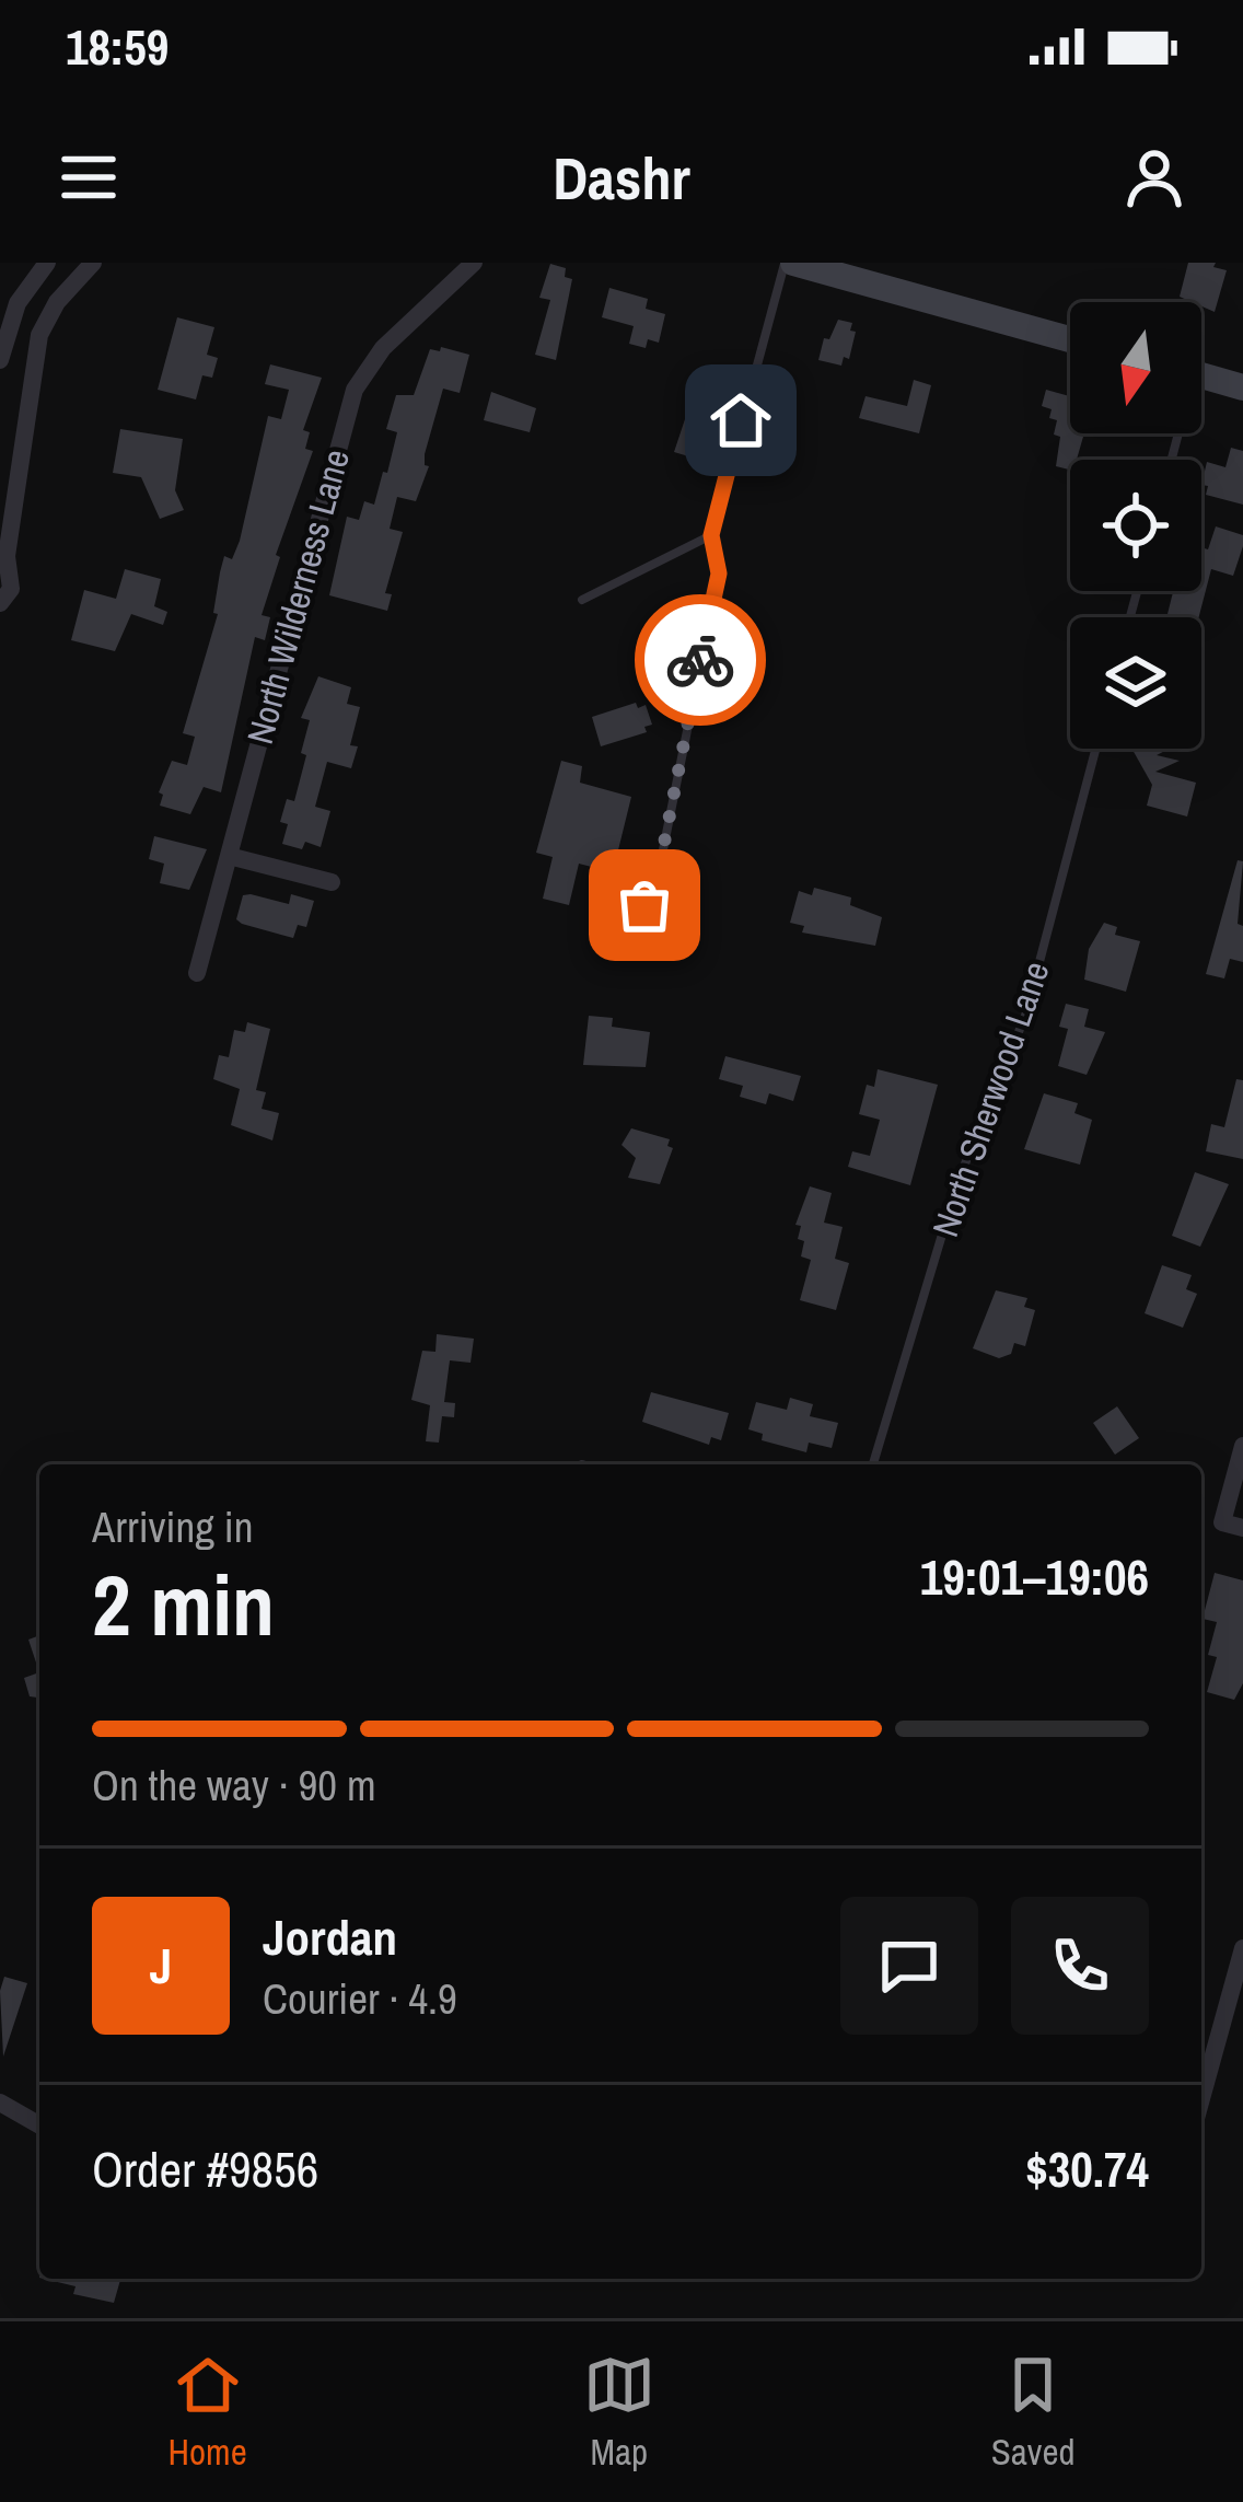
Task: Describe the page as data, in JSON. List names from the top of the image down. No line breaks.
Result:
{"streets":{"street":["North Wilderness Lane"],"lane":["North Sherwood Lane"]},"north":"bottom","page":{"status":"18:59","header":"Dashr","heading":["2 min","Arriving in","19:01–19:06"],"panel":["Jordan","Courier · 4.9","Order #9856","$30.74"],"bar":"On the way · 90 m","round":"J","tabs":["Home","Map","Saved"]}}
